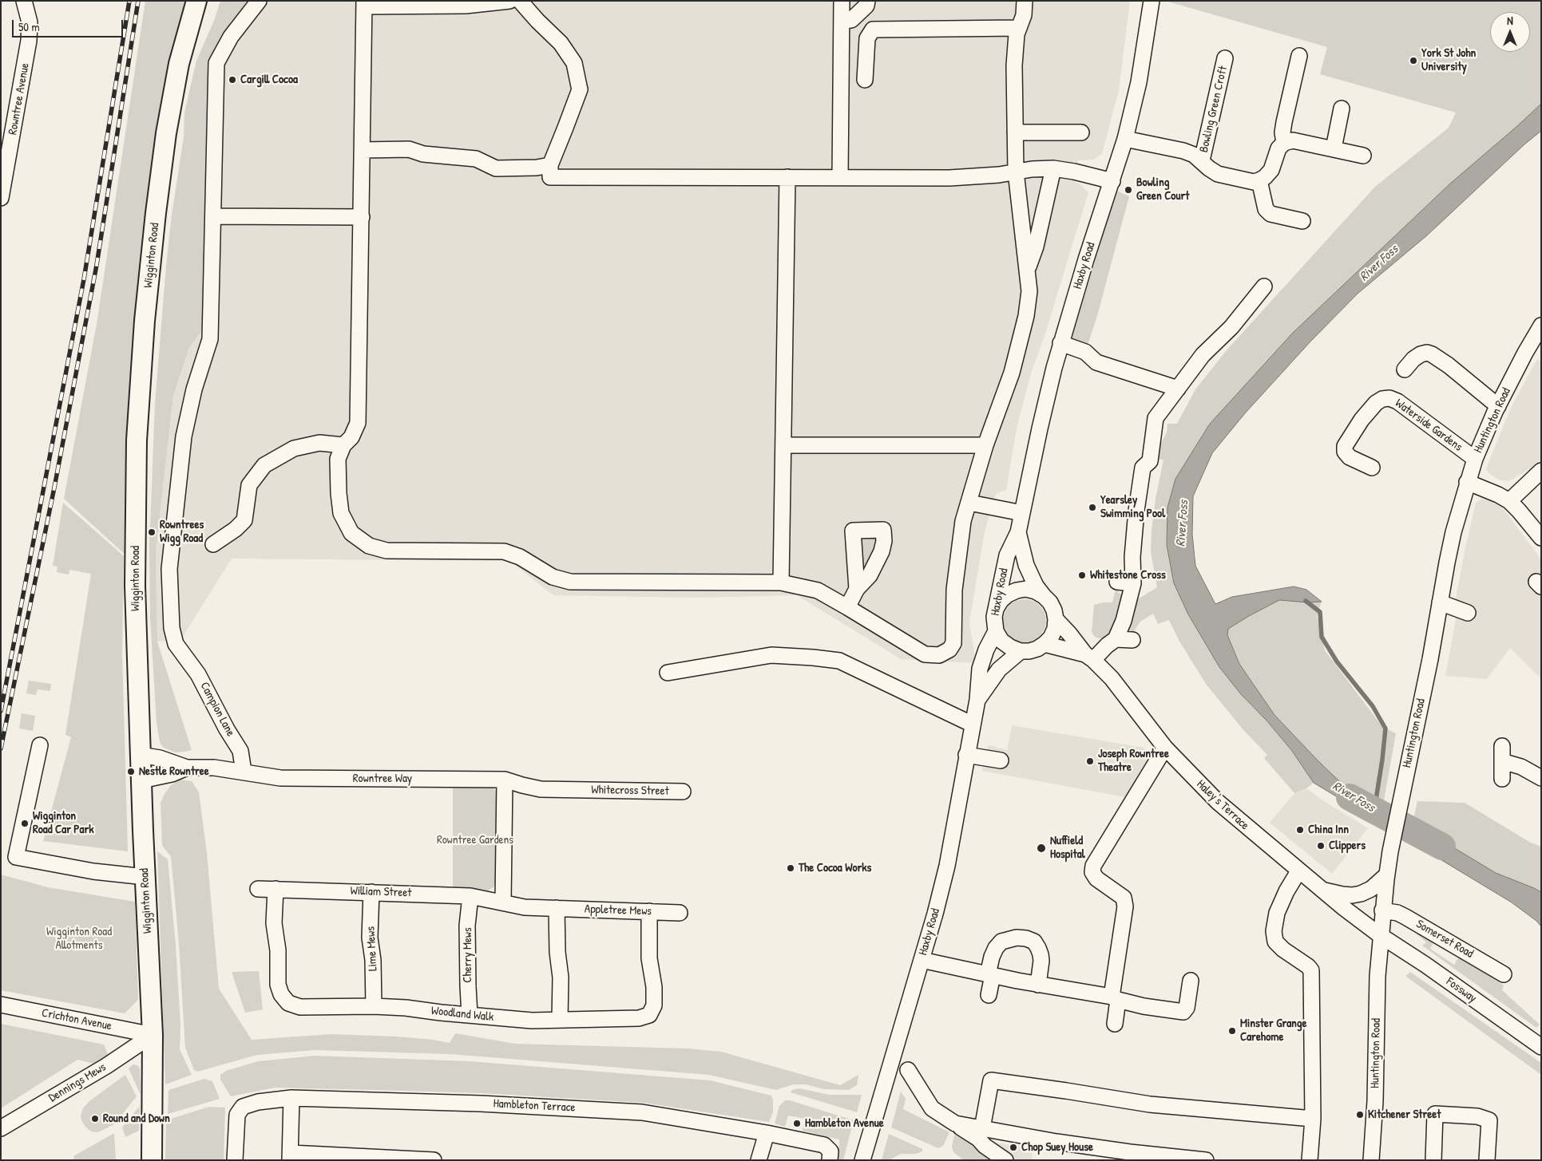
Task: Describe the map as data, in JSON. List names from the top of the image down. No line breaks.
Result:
{"streets":{"main road":["Wigginton Road"],"street":["Rowntree Avenue","Bowling Green Croft","Haxby Road","Huntington Road","Waterside Gardens","Campion Lane","Rowntree Way","Whitecross Street","Haley's Terrace","William Street","Appletree Mews","Somerset Road","Lime Mews","Cherry Mews","Fossway","Woodland Walk","Crichton Avenue","Dennings Mews","Hambleton Terrace"]},"crossings":[["Wigginton Road","Rowntree Way"],["Wigginton Road","Crichton Avenue"],["Wigginton Road","Dennings Mews"],["Haxby Road","Haley's Terrace"],["Huntington Road","Waterside Gardens"],["Huntington Road","Haley's Terrace"],["Huntington Road","Somerset Road"],["Huntington Road","Fossway"],["Campion Lane","Rowntree Way"],["Rowntree Way","Whitecross Street"],["Haley's Terrace","Fossway"],["William Street","Appletree Mews"],["William Street","Lime Mews"],["William Street","Cherry Mews"],["William Street","Woodland Walk"],["Appletree Mews","Woodland Walk"],["Lime Mews","Woodland Walk"],["Cherry Mews","Woodland Walk"],["Crichton Avenue","Dennings Mews"]],"water":["River Foss"],"parks":["Rowntree Gardens","Wigginton Road Allotments"],"places":["York St John University","Cargill Cocoa","Bowling Green Court","Yearsley Swimming Pool","Rowntrees Wigg Road","Whitestone Cross","Joseph Rowntree Theatre","Nestle Rowntree","Wigginton Road Car Park","China Inn","Clippers","Nuffield Hospital","The Cocoa Works","Minster Grange Carehome","Kitchener Street","Round and Down","Hambleton Avenue","Chop Suey House"],"scale_bar":"50 m","north":"top"}
